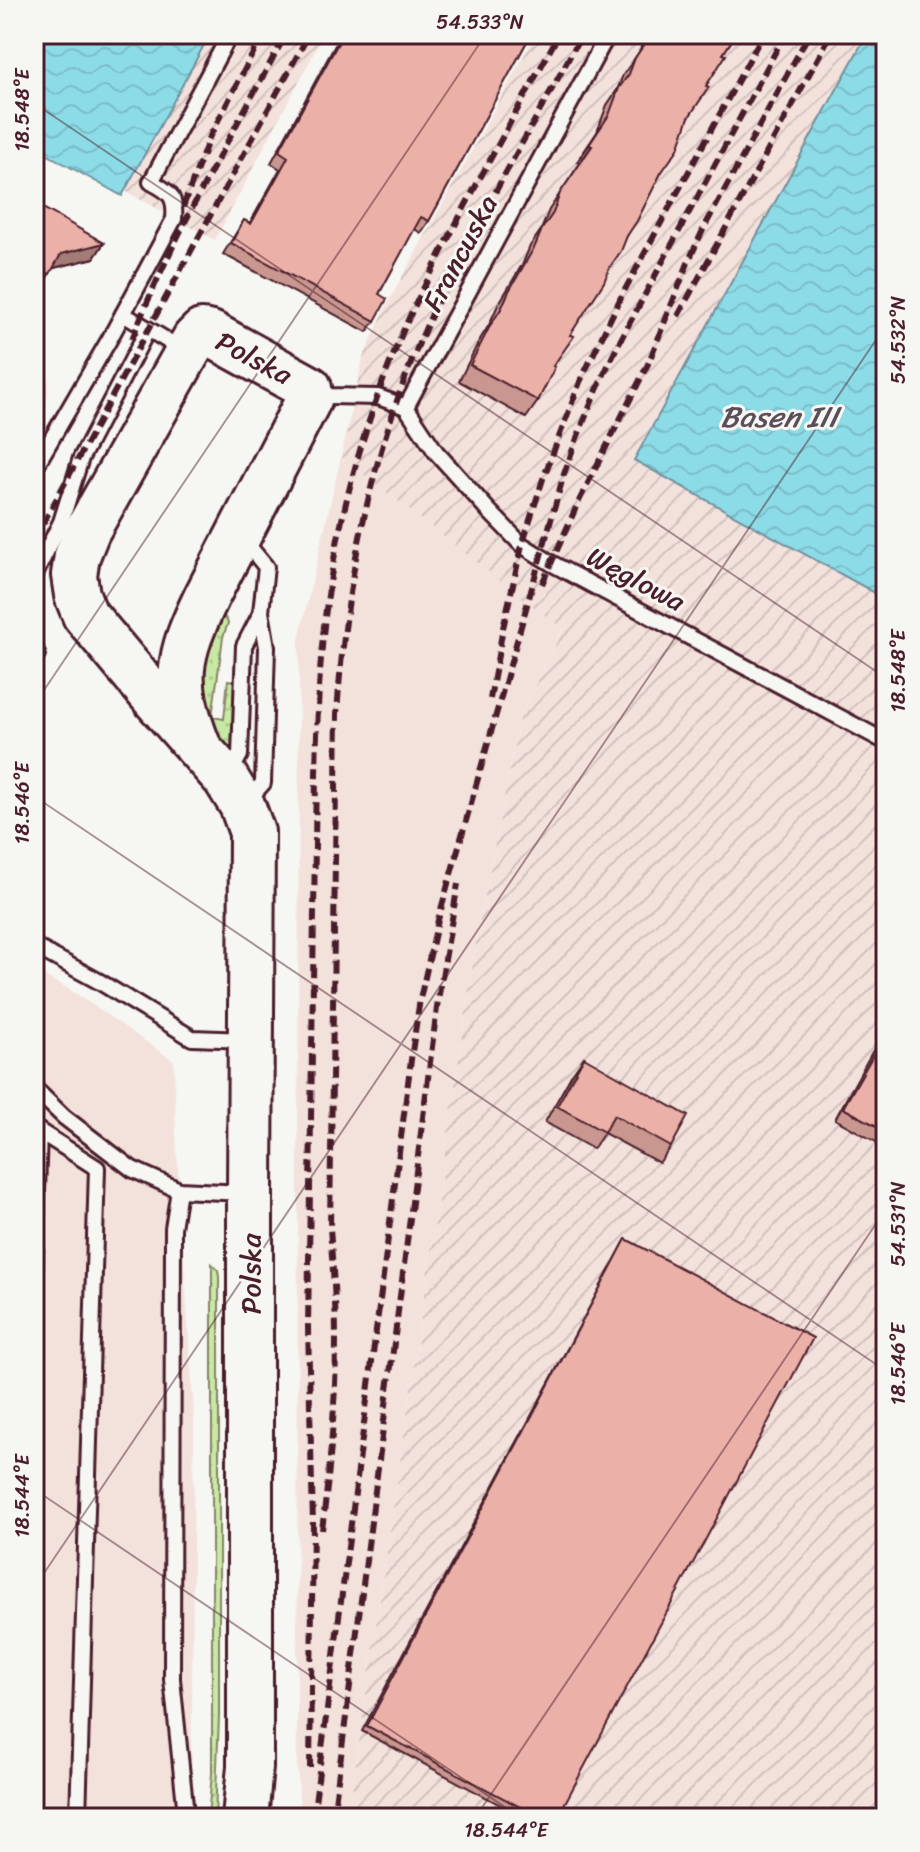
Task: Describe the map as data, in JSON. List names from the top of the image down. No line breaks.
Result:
{"streets":{"highway":["Polska"],"lane":["Francuska","Węglowa"]},"crossings":[["Francuska","Węglowa"]],"water":["Basen III"],"coordinates":["54.533°N","18.548°E","54.532°N","18.546°E","54.531°N","18.544°E"]}
